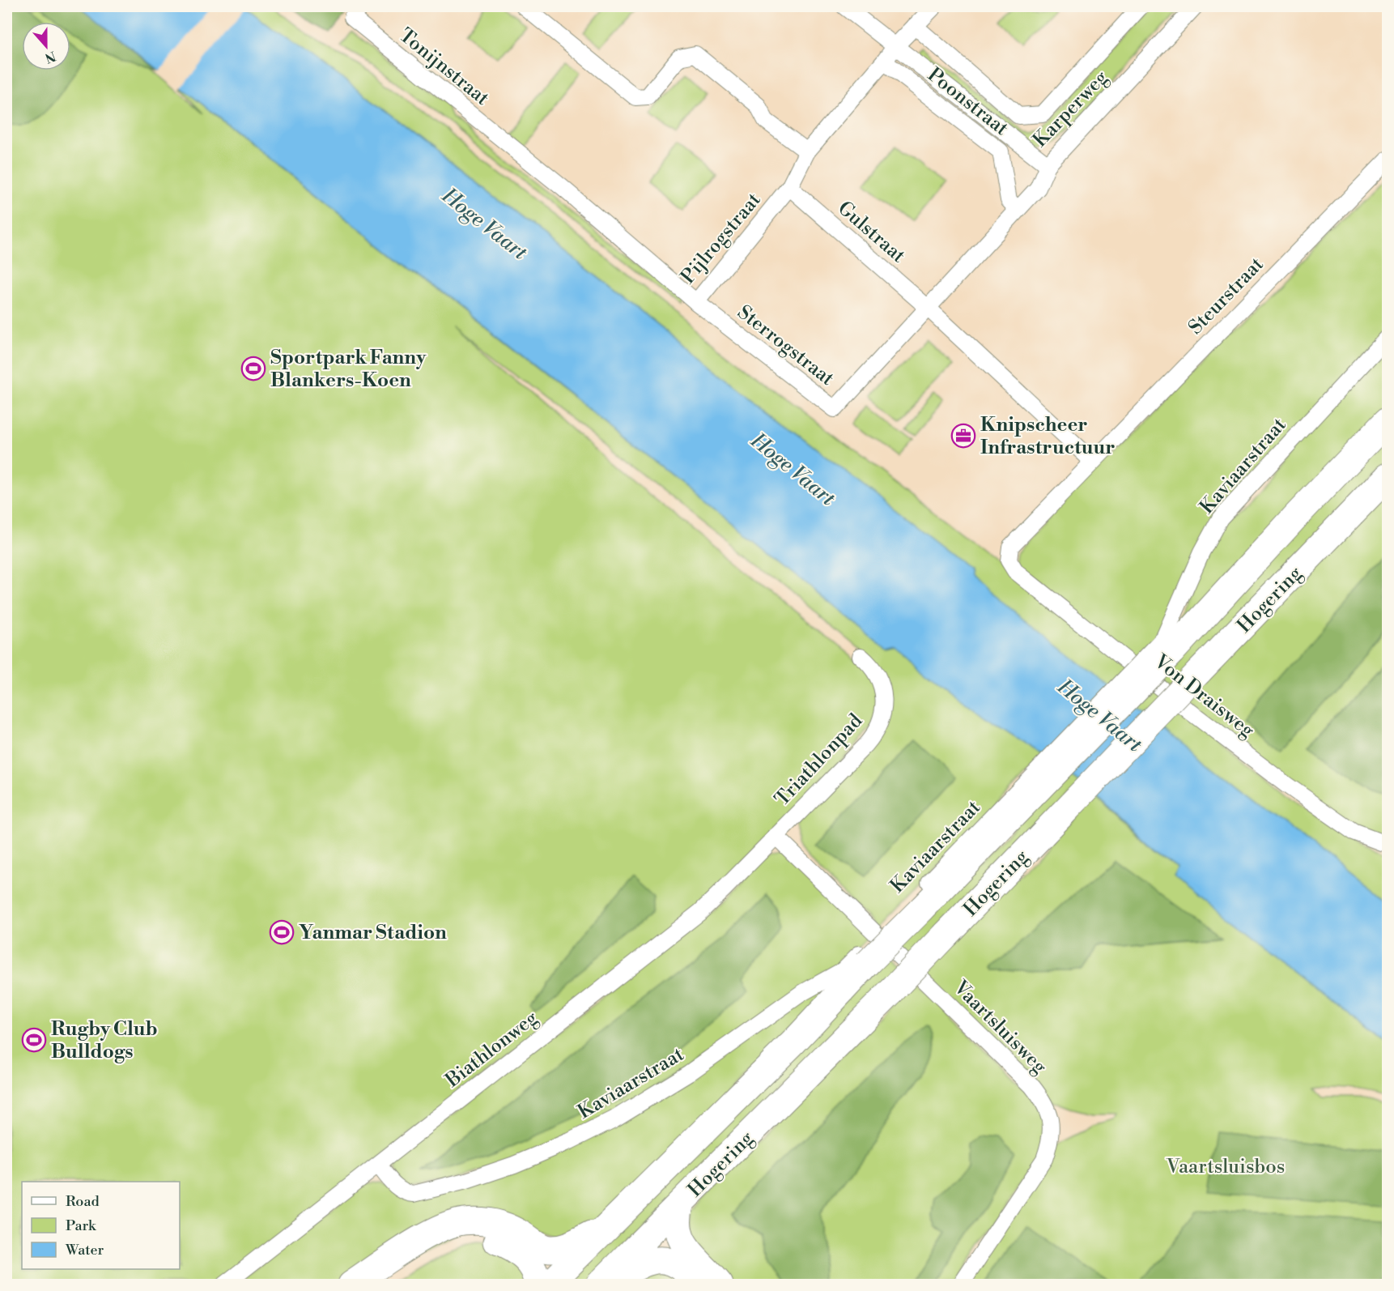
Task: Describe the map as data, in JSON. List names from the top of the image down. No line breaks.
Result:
{"streets":{"highway":["Hogering"],"street":["Tonijnstraat","Poonstraat","Karperweg","Gulstraat","Pijlrogstraat","Steurstraat","Sterrogstraat","Kaviaarstraat","Von Draisweg","Triathlonpad","Vaartsluisweg","Biathlonweg"]},"crossings":[["Tonijnstraat","Pijlrogstraat"],["Poonstraat","Pijlrogstraat"],["Karperweg","Pijlrogstraat"],["Gulstraat","Pijlrogstraat"],["Gulstraat","Sterrogstraat"],["Pijlrogstraat","Sterrogstraat"],["Steurstraat","Von Draisweg"],["Kaviaarstraat","Hogering"],["Kaviaarstraat","Biathlonweg"],["Triathlonpad","Vaartsluisweg"],["Triathlonpad","Biathlonweg"],["Vaartsluisweg","Biathlonweg"]],"water":["Hoge Vaart"],"parks":["Vaartsluisbos"],"places":{"sports":["Sportpark Fanny Blankers-Koen","Yanmar Stadion","Rugby Club Bulldogs"],"office":["Knipscheer Infrastructuur"]},"legend":["Road","Park","Water"],"north":"bottom"}
